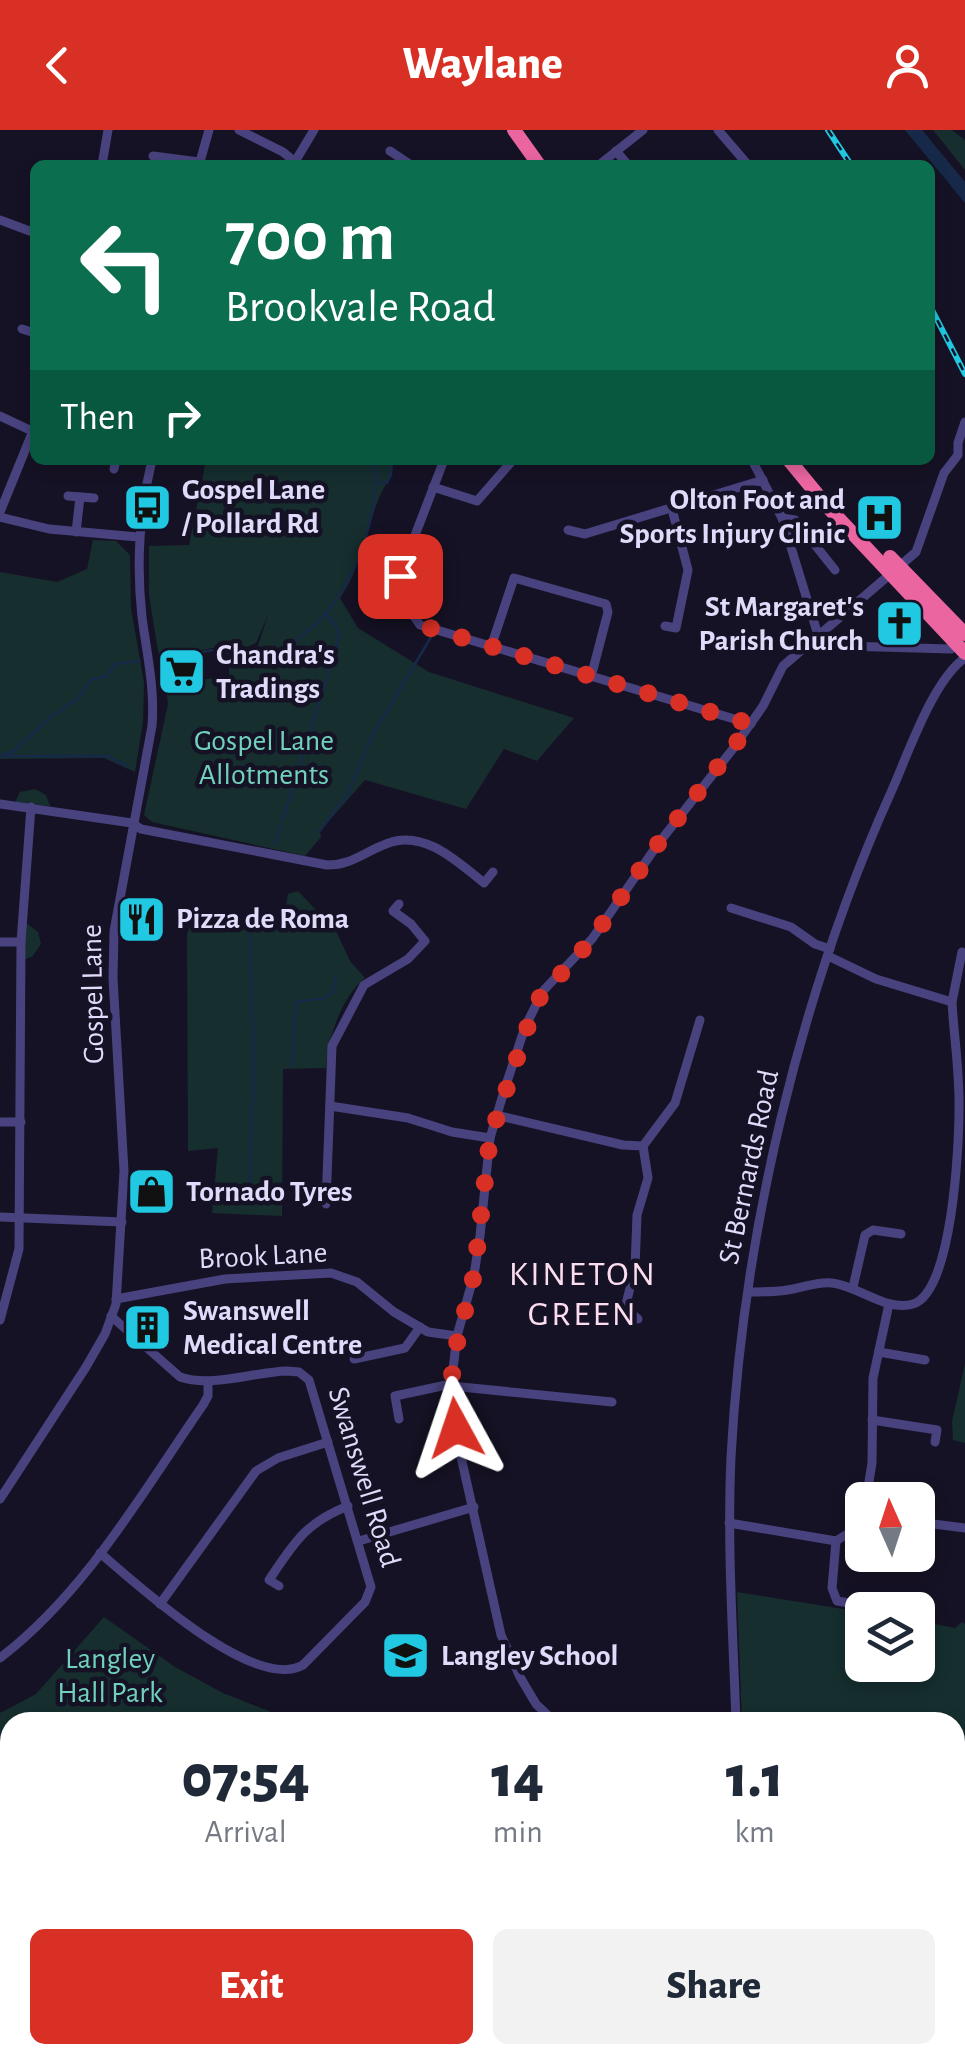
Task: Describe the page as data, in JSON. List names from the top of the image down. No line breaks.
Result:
{"streets":{"street":["Gospel Lane","St Bernards Road","Brook Lane","Swanswell Road"]},"crossings":[["Gospel Lane","Brook Lane"]],"districts":["KINETON GREEN"],"parks":["Gospel Lane Allotments","Langley Hall Park"],"places":{"bus stop":["Gospel Lane / Pollard Rd"],"hospital":["Olton Foot and Sports Injury Clinic"],"church":["St Margaret's Parish Church"],"supermarket":["Chandra's Tradings"],"restaurant":["Pizza de Roma"],"shop":["Tornado Tyres"],"building":["Swanswell Medical Centre"],"school or university":["Langley School"]},"north":"top","page":{"header":"Waylane","turn":["700 m","Brookvale Road"],"then":"Then","eta":["07:54","Arrival","14","min","1.1","km"],"buttons":["Exit","Share"]}}
